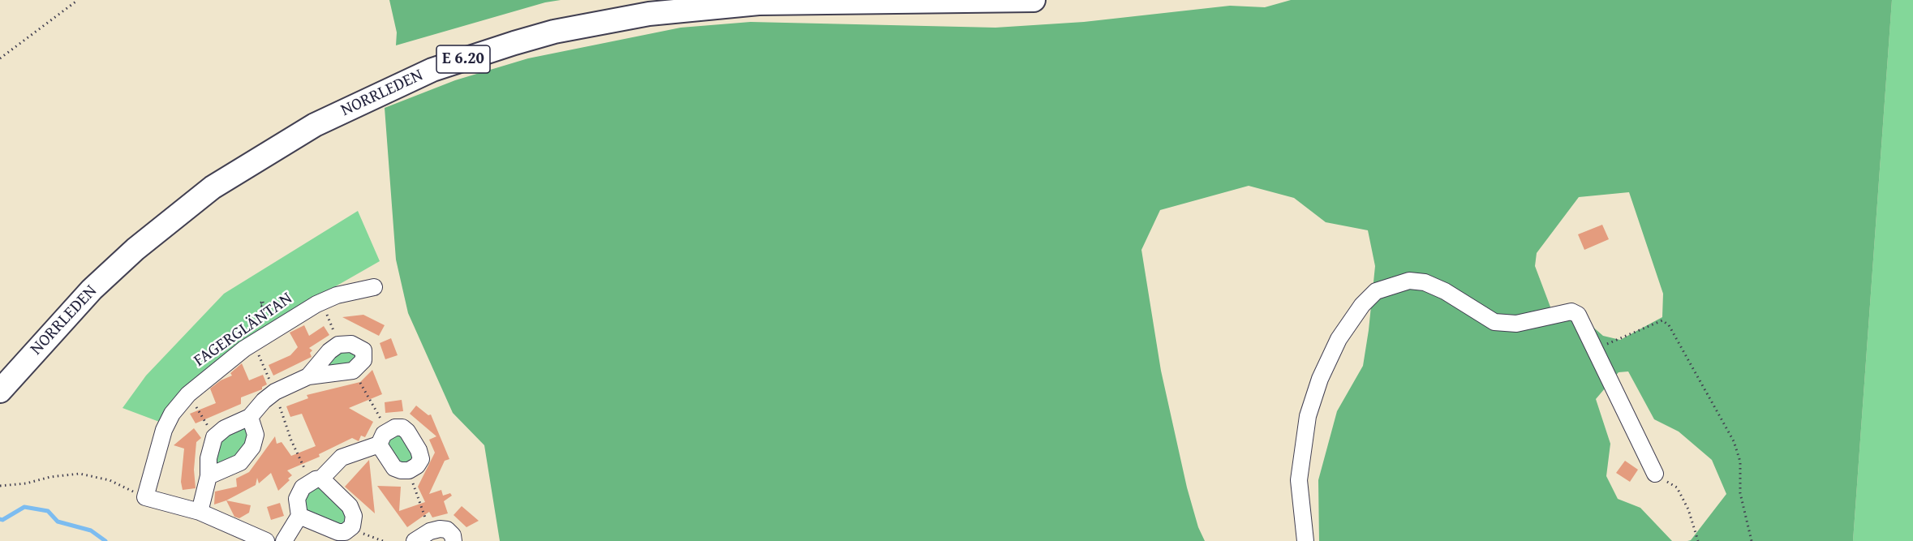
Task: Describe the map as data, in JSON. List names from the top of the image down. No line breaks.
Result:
{"streets":{"highway":["E 6.20","NORRLEDEN"],"street":["FAGERGLÄNTAN"]}}
